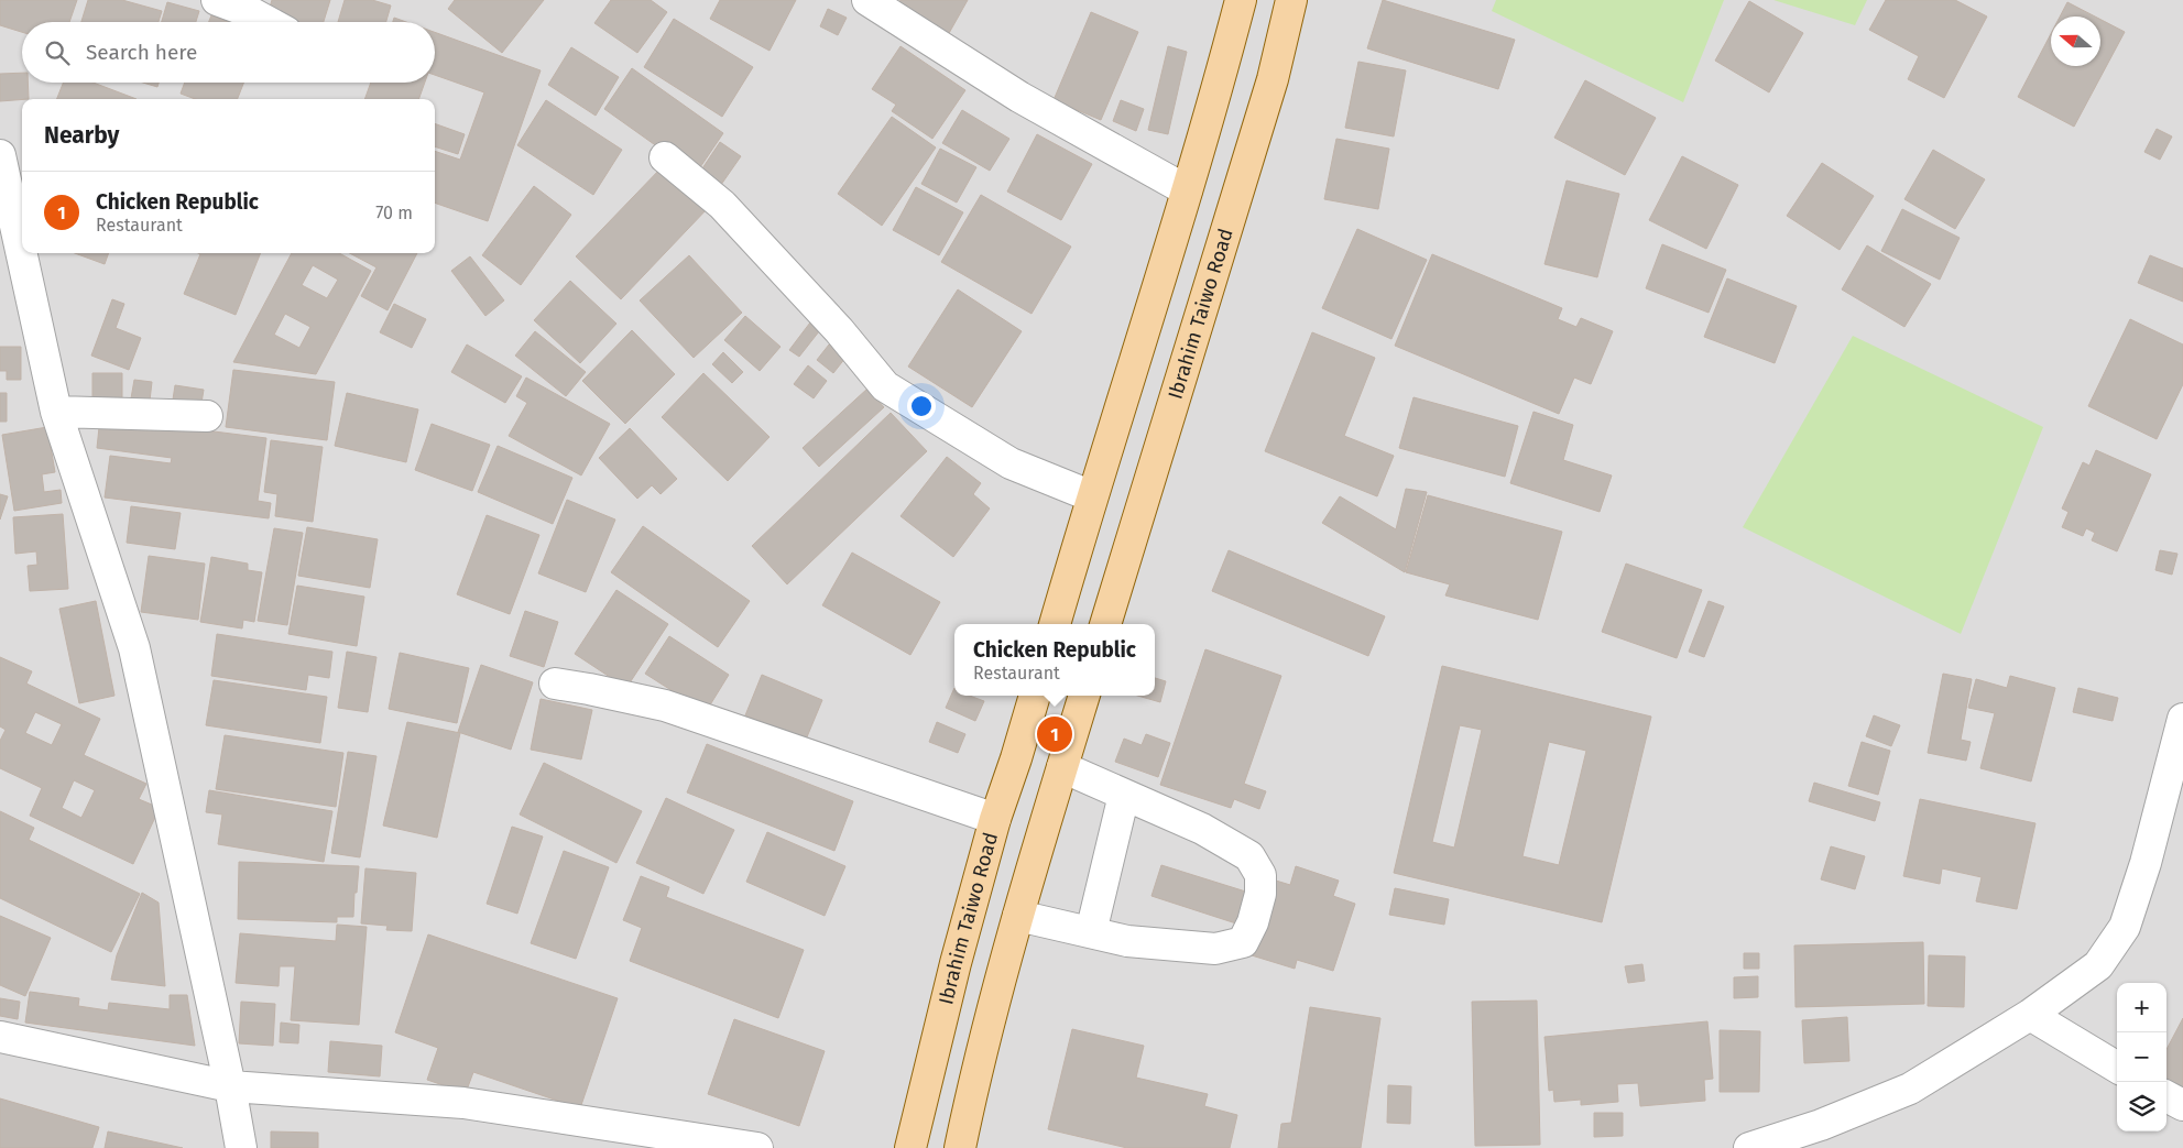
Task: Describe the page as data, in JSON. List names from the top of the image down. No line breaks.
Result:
{"streets":{"main road":["Ibrahim Taiwo Road"]},"north":"left","page":{"search":"Search here","heading":"Nearby","list":[{"mark":"1","name":"Chicken Republic","note":"Restaurant","value":"70 m"}],"popup":["Chicken Republic","Restaurant"],"pins":"1","map_buttons":["+","−"]}}
